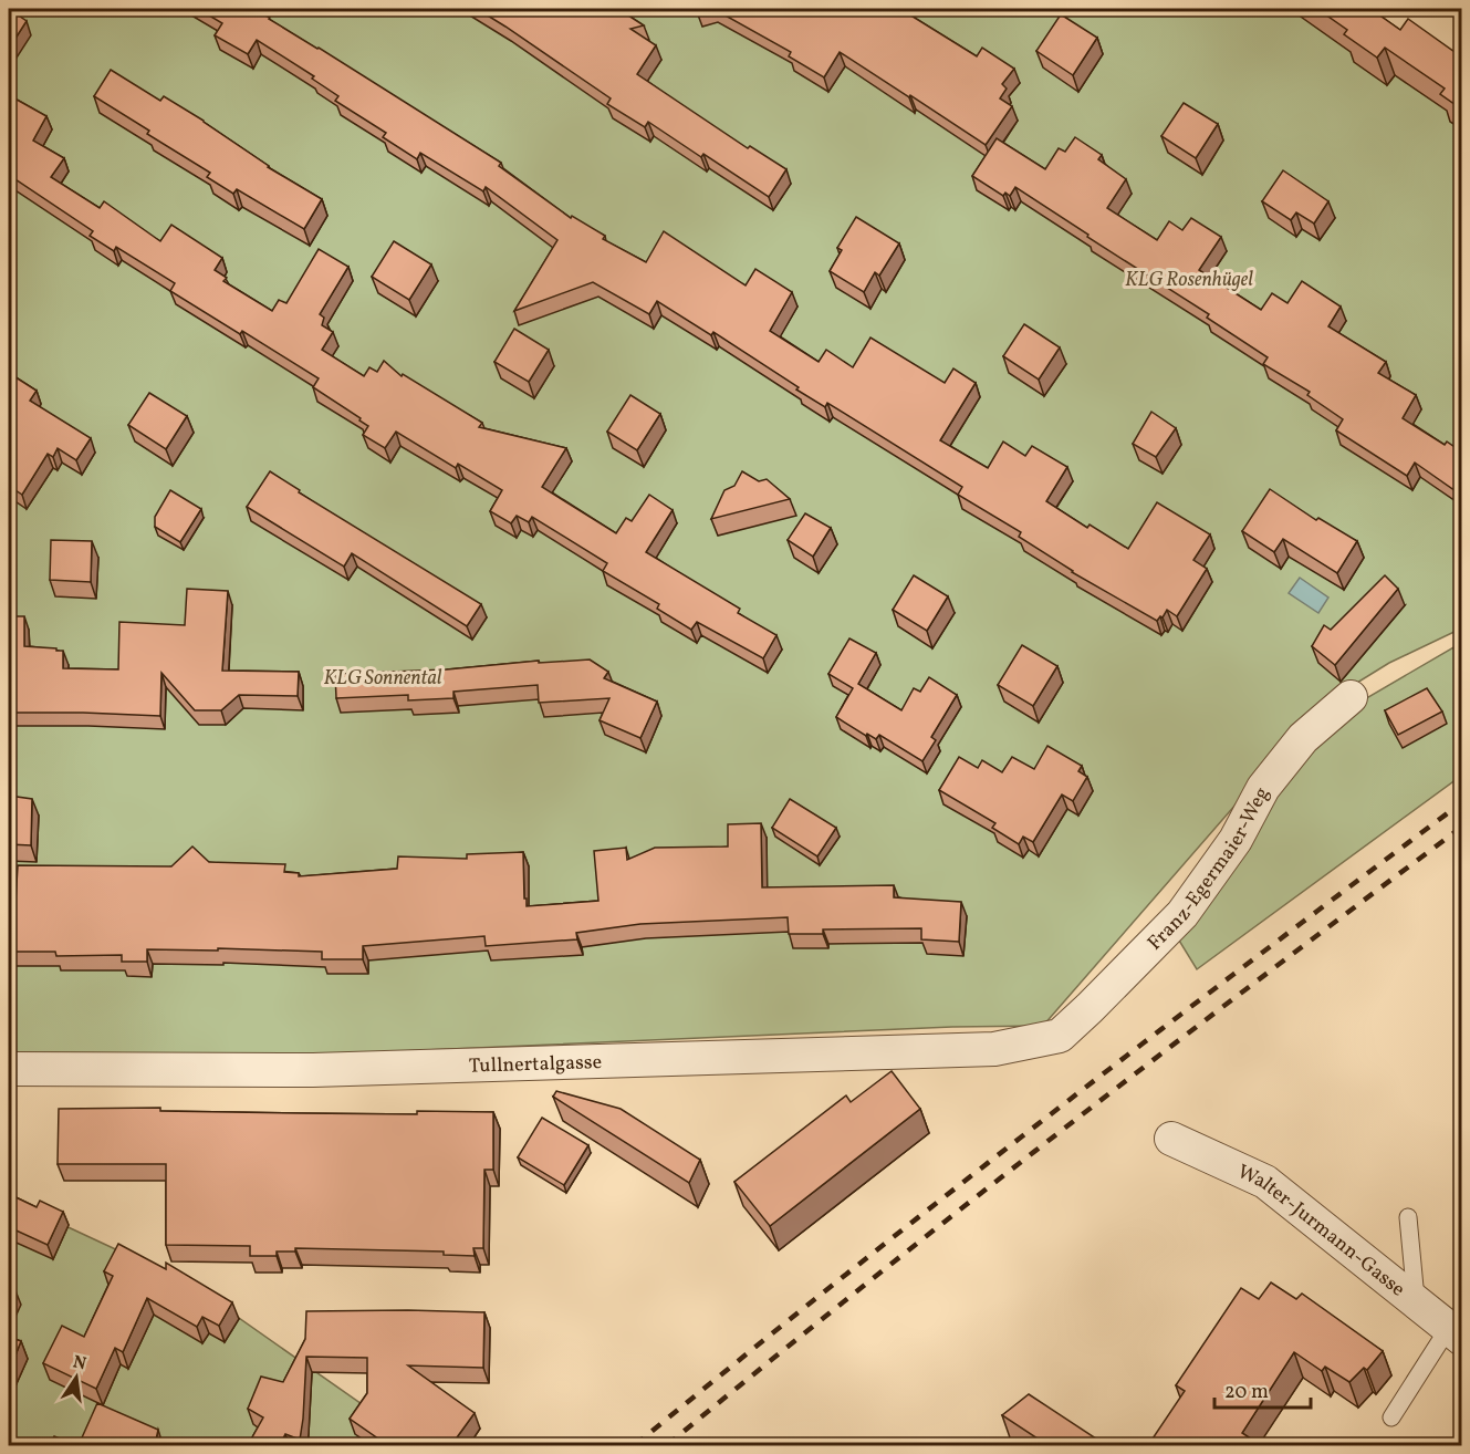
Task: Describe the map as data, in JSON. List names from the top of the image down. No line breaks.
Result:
{"streets":{"street":["Franz-Egermaier-Weg","Tullnertalgasse","Walter-Jurmann-Gasse"]},"crossings":[["Franz-Egermaier-Weg","Tullnertalgasse"]],"parks":["KLG Rosenhügel","KLG Sonnental"],"scale_bar":"20 m","north":"top"}
